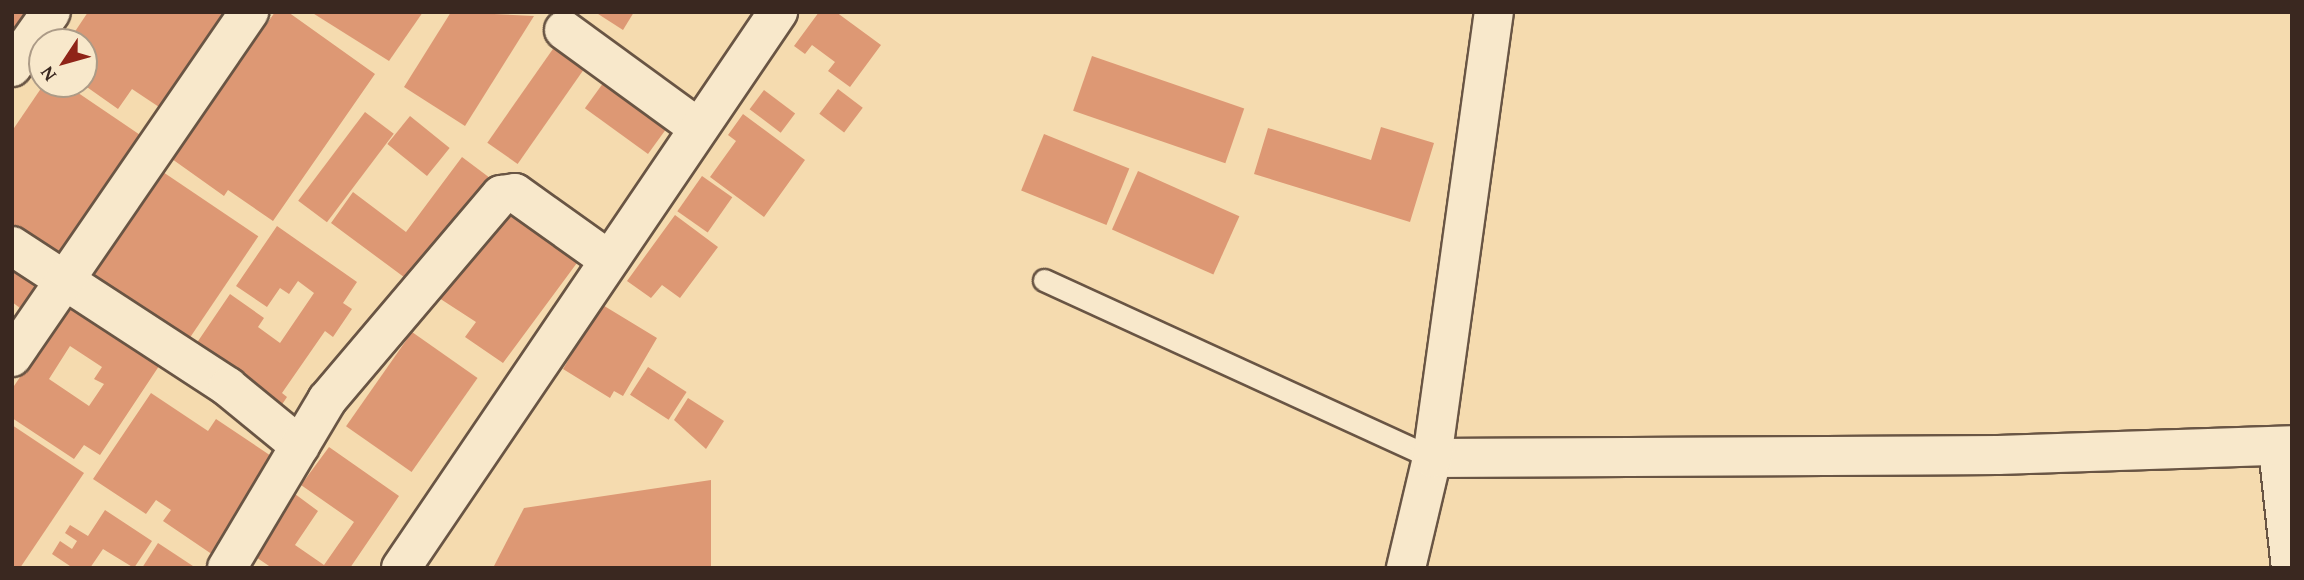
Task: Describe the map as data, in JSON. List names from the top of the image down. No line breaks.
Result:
{"north":"bottom left"}
